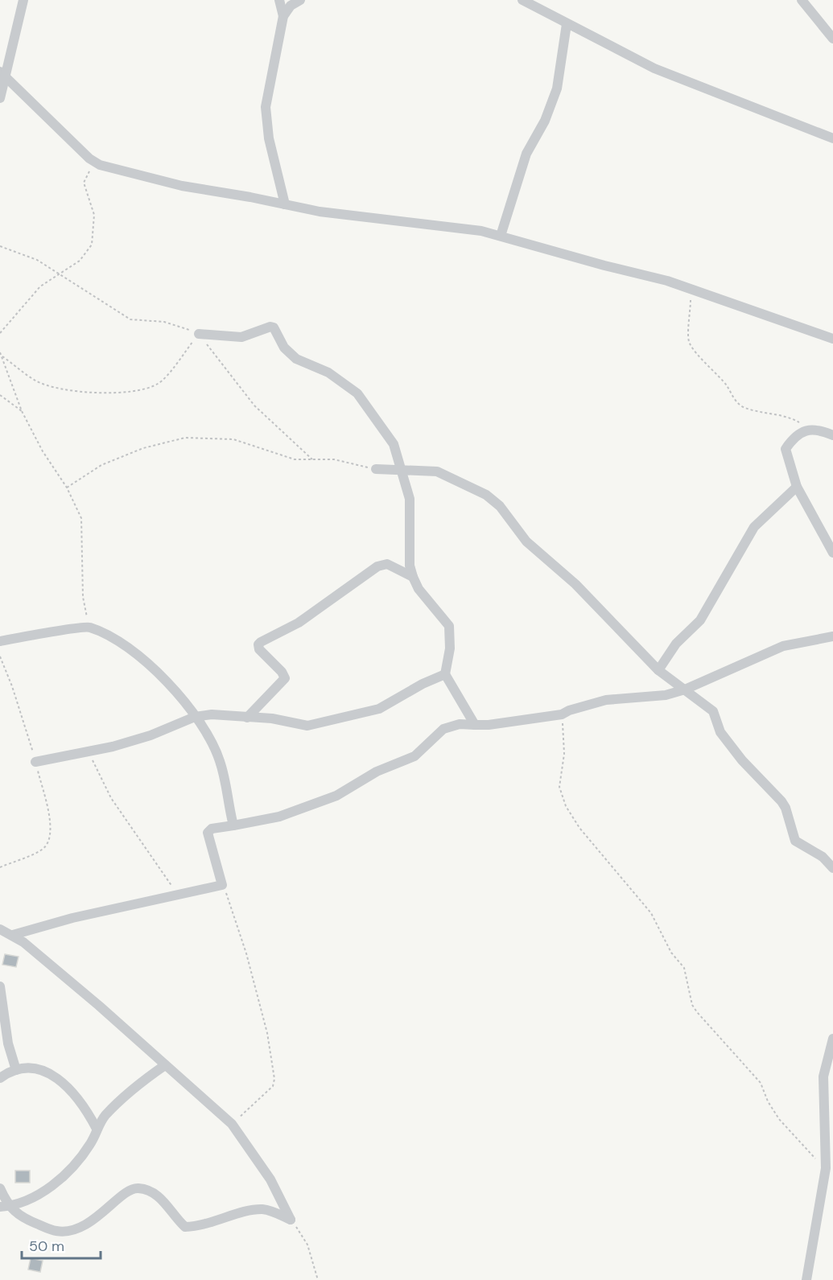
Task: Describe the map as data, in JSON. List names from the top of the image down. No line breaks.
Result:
{"scale_bar":"50 m"}
